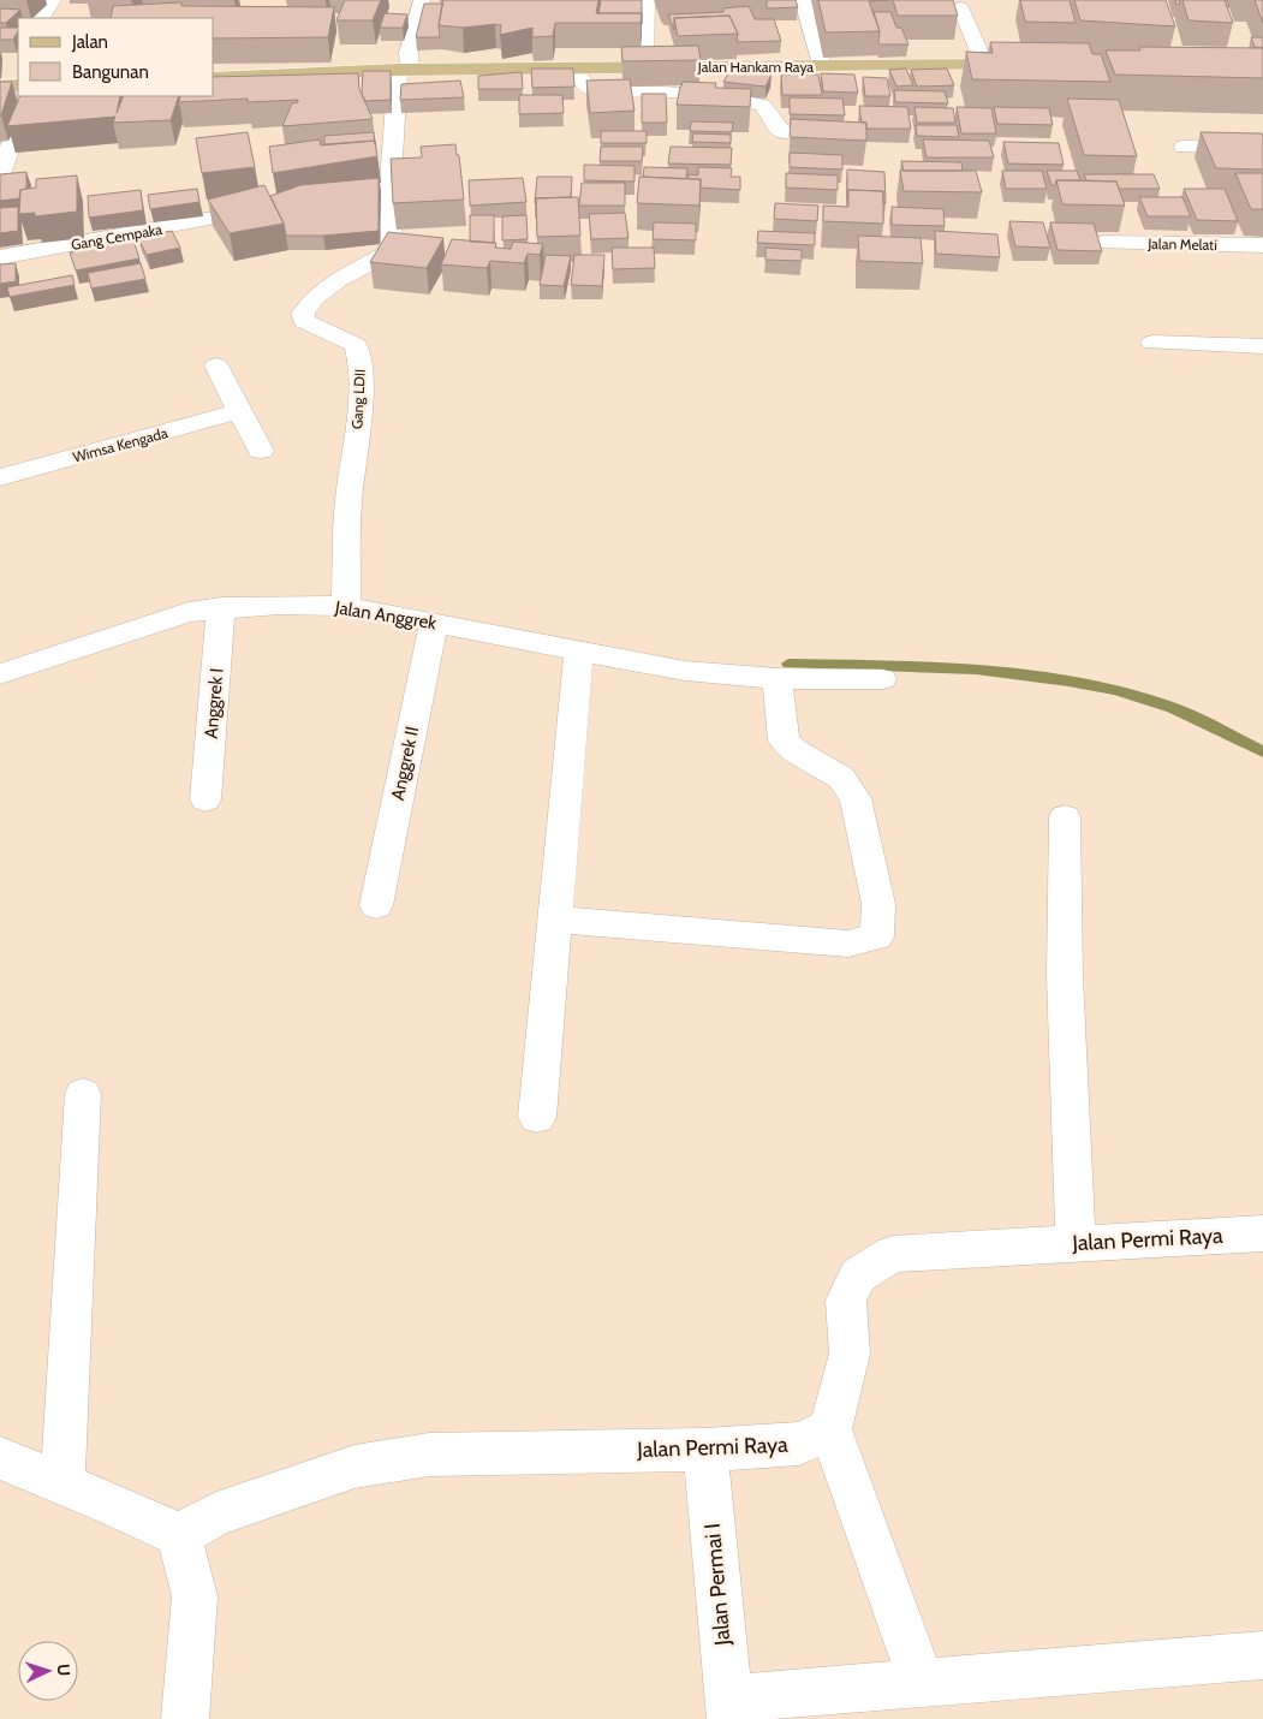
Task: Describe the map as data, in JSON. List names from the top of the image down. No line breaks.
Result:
{"streets":{"main road":["Jalan Hankam Raya"],"street":["Gang Cempaka","Jalan Melati","Gang LDII","Wimsa Kengada","Jalan Anggrek","Anggrek I","Anggrek II","Jalan Permi Raya","Jalan Permai I"]},"crossings":[["Jalan Hankam Raya","Gang LDII"],["Gang LDII","Jalan Anggrek"],["Jalan Anggrek","Anggrek I"],["Jalan Anggrek","Anggrek II"],["Jalan Permi Raya","Jalan Permai I"]],"legend":["Jalan","Bangunan"],"north":"right"}
